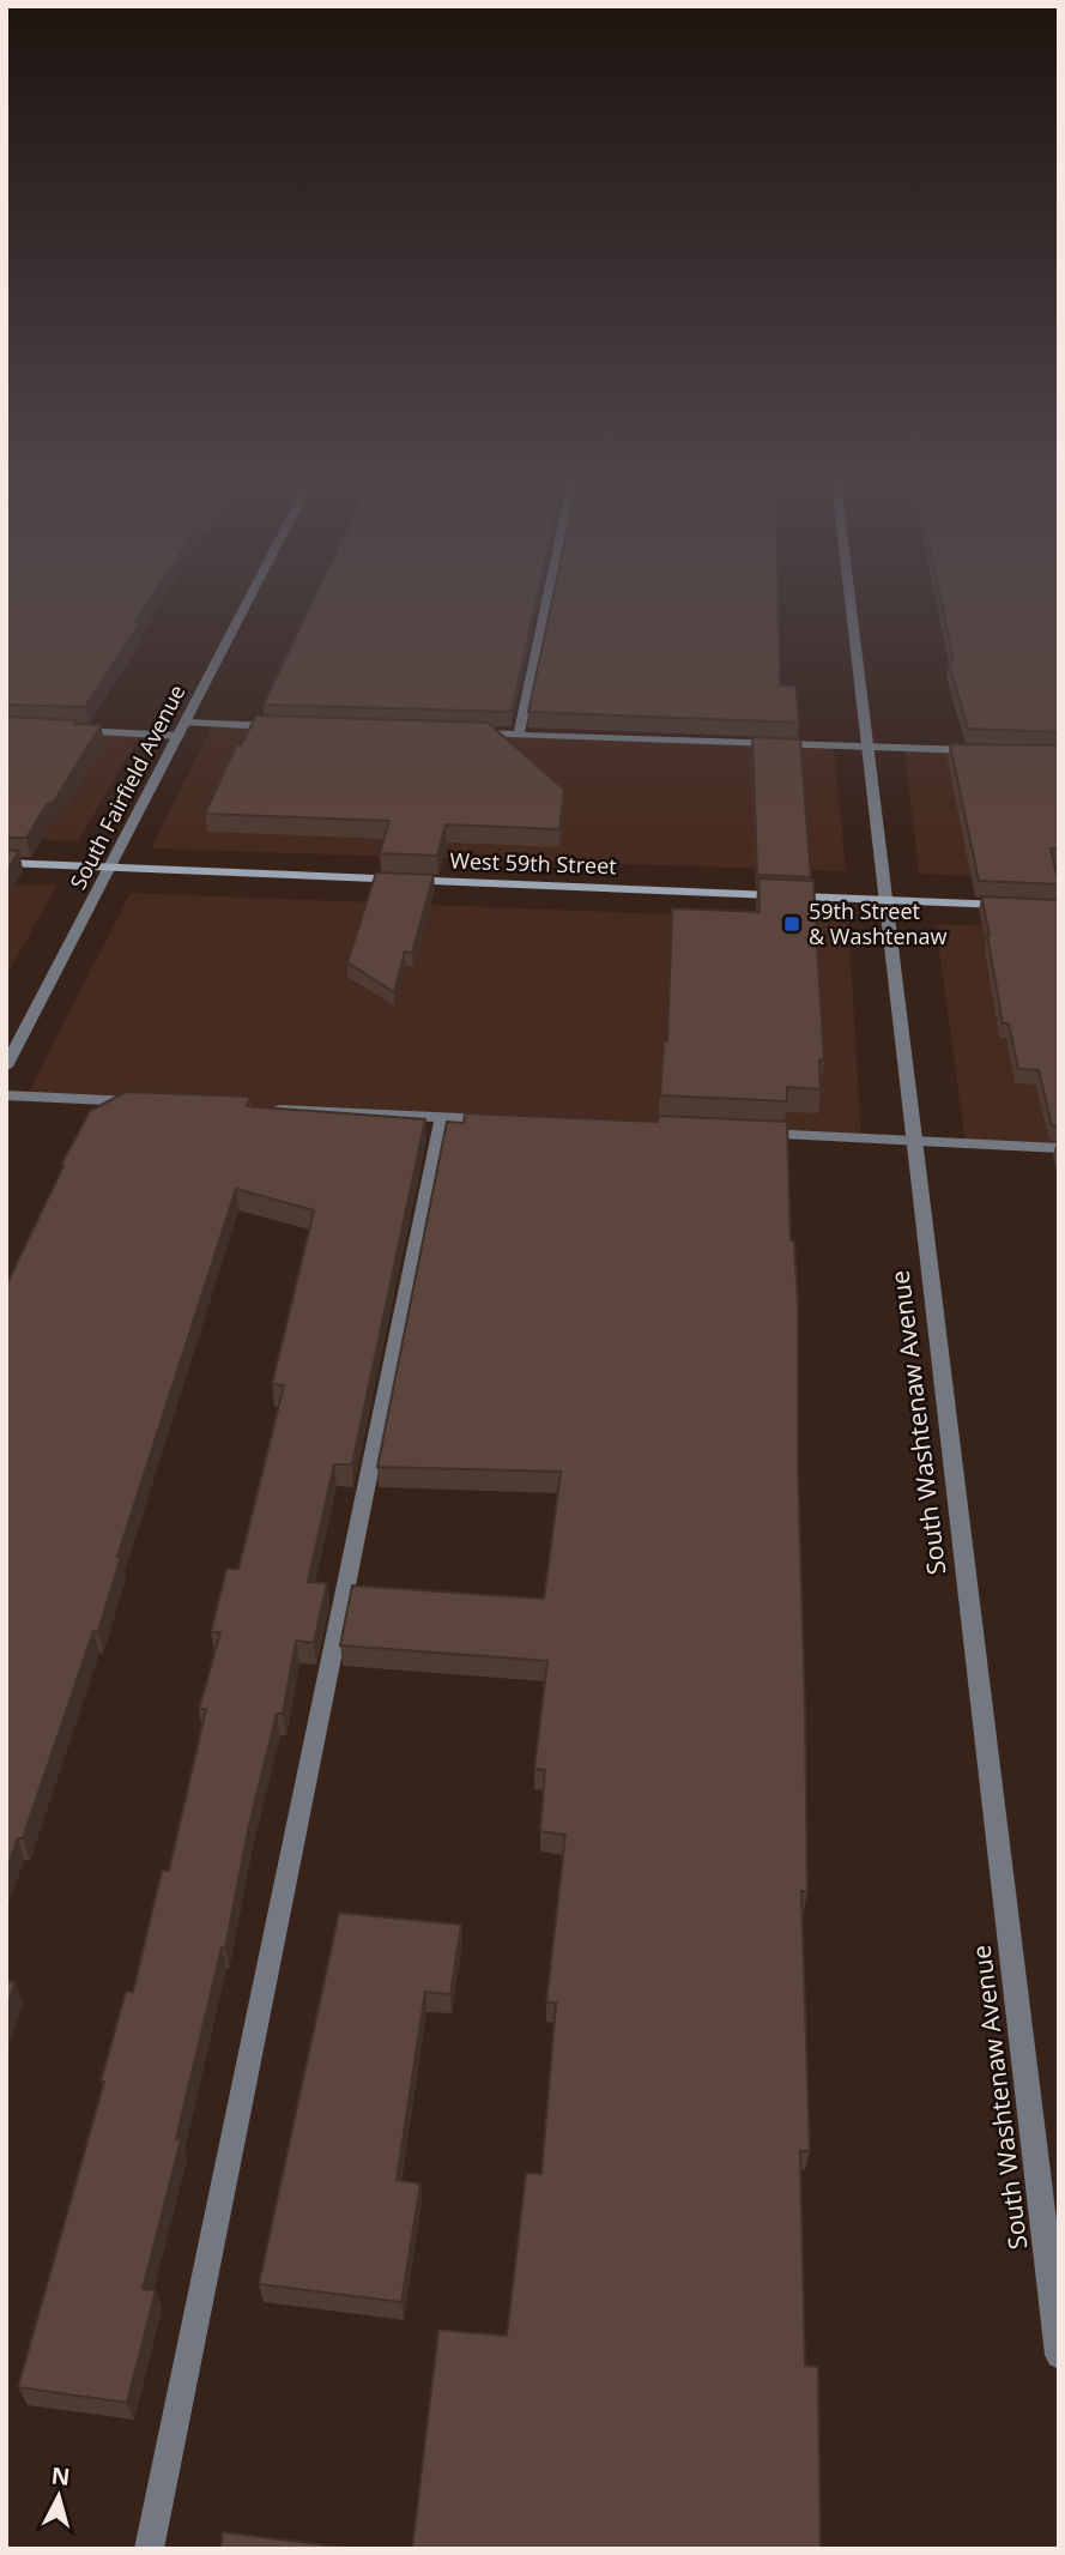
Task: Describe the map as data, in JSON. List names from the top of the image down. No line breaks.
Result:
{"streets":{"street":["South Fairfield Avenue","West 59th Street","South Washtenaw Avenue"]},"crossings":[["South Fairfield Avenue","West 59th Street"],["West 59th Street","South Washtenaw Avenue"]],"places":{"transit":["59th Street & Washtenaw"]},"north":"top"}
